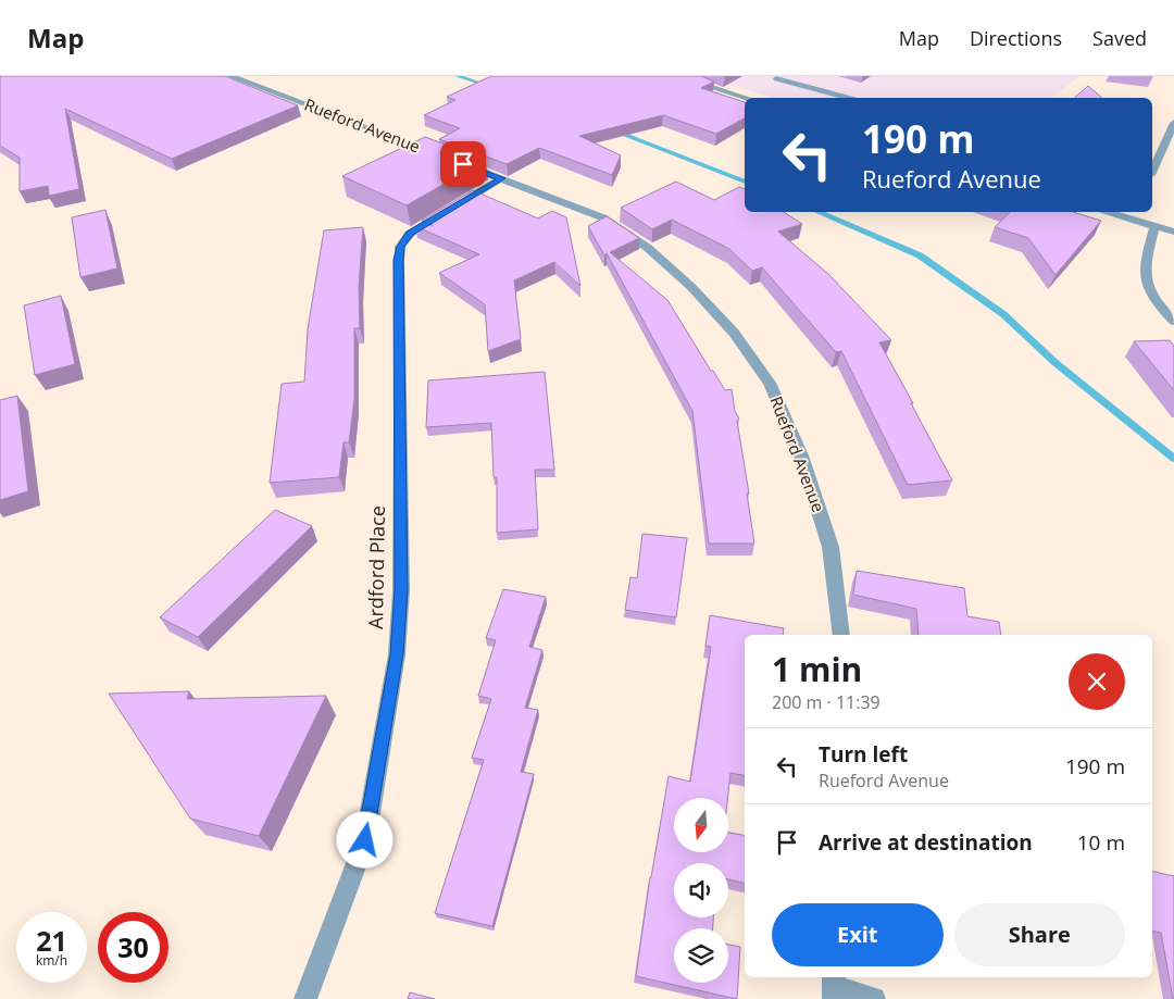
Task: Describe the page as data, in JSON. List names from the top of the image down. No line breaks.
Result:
{"streets":{"street":["Rueford Avenue","Ardford Place"]},"crossings":[["Rueford Avenue","Ardford Place"]],"north":"bottom","page":{"header":"Map","nav":["Map","Directions","Saved"],"turn":["190 m","Rueford Avenue"],"heading":["1 min","200 m · 11:39"],"list":[{"name":"Turn left","note":"Rueford Avenue","value":"190 m"},{"name":"Arrive at destination","value":"10 m"}],"buttons":["Exit","Share"],"speed":"21 km/h","limit":"30"}}
